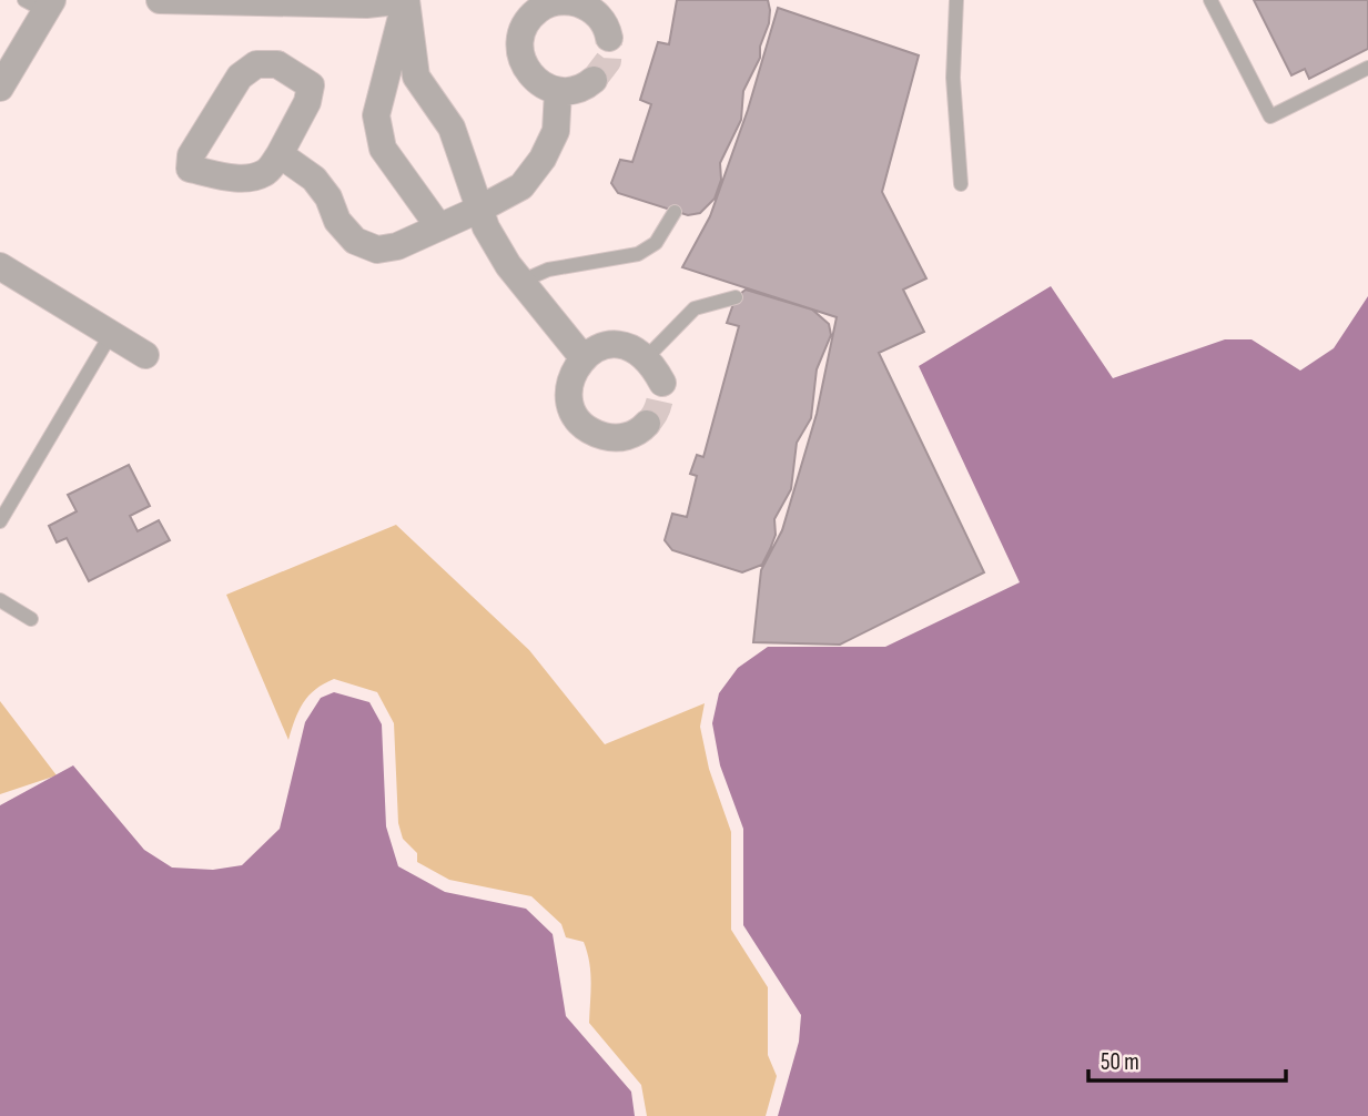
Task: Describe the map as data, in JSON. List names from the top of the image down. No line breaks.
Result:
{"scale_bar":"50 m"}
